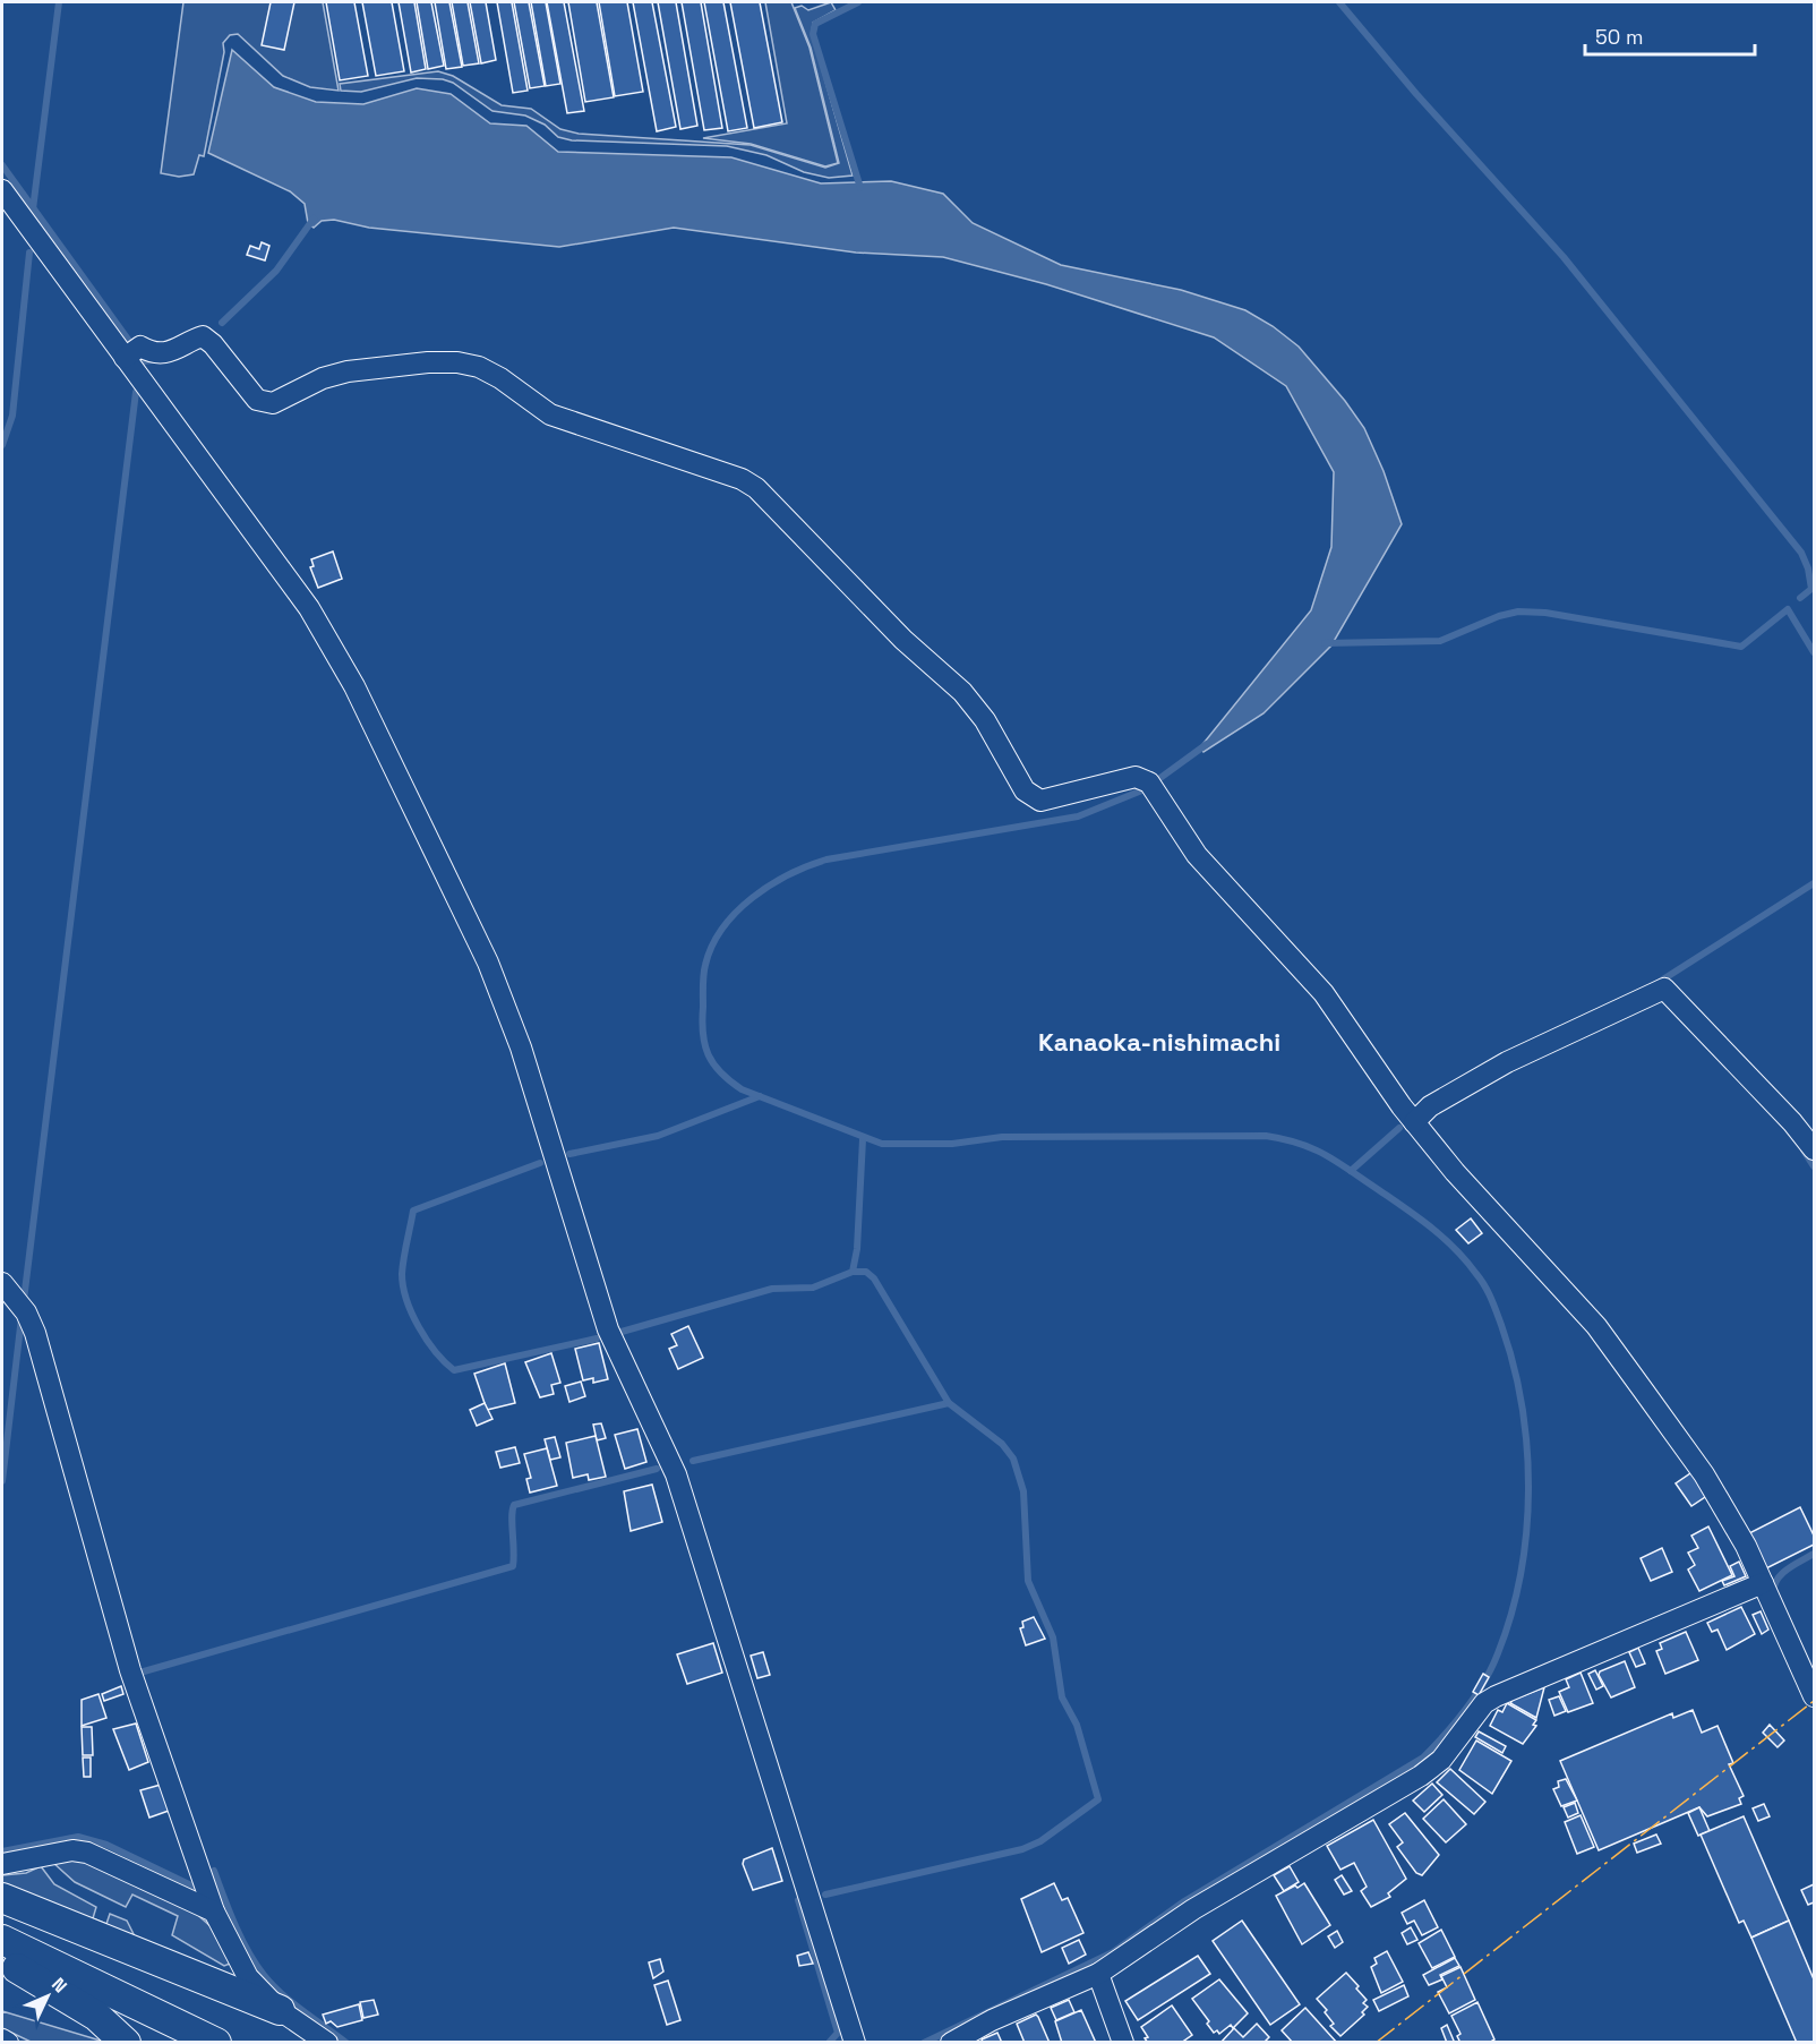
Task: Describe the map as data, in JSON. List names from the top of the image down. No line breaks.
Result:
{"districts":["Kanaoka-nishimachi"],"scale_bar":"50 m","north":"top right"}
